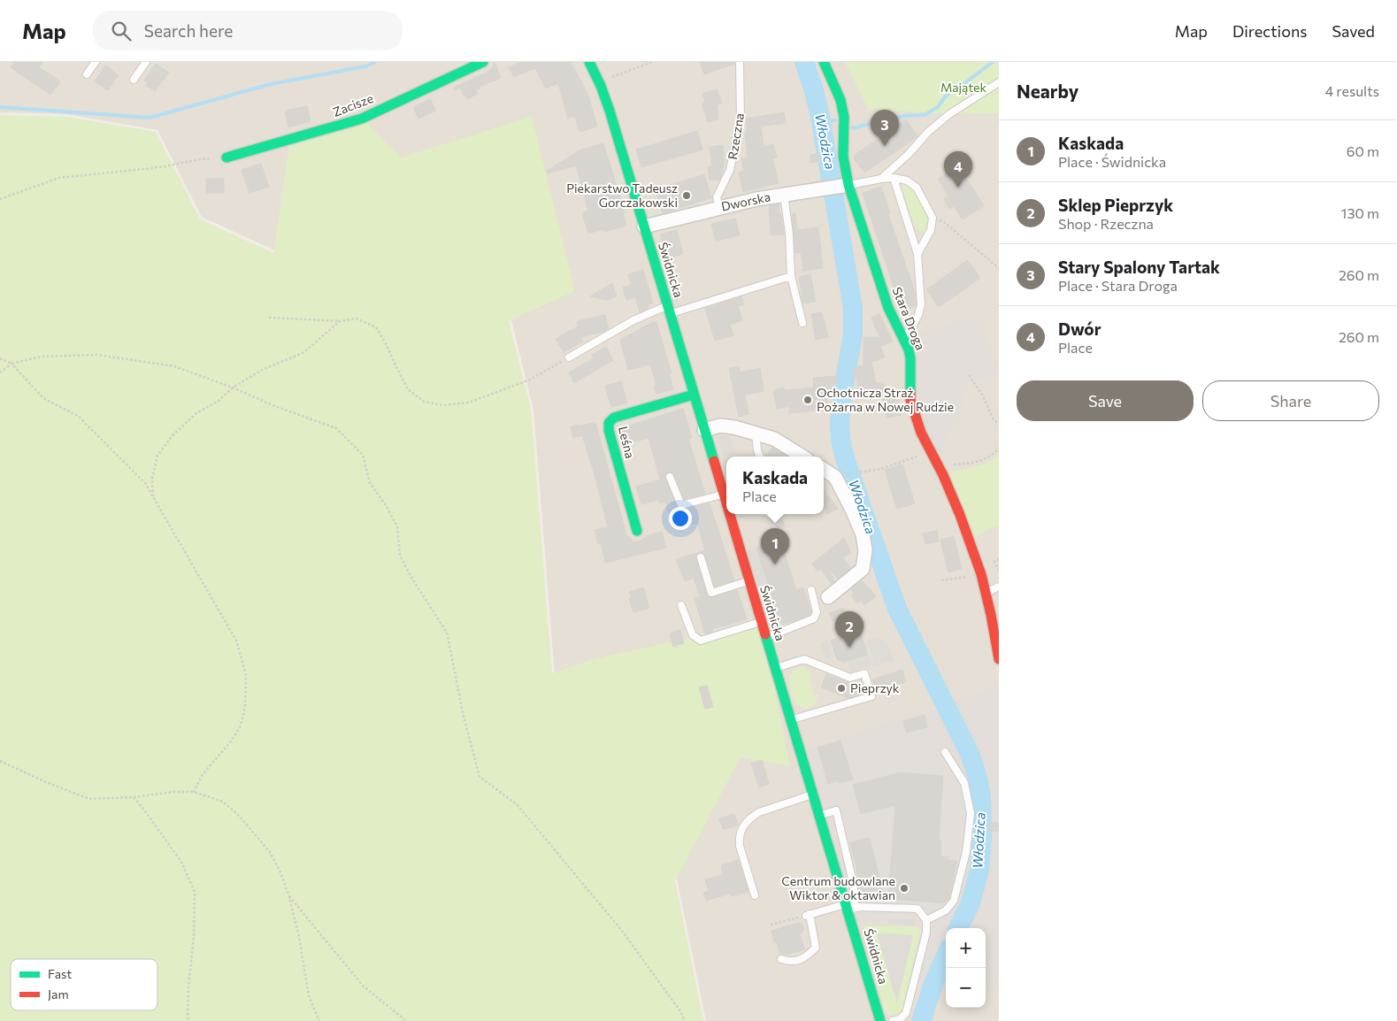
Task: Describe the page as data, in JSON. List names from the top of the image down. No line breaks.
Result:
{"streets":{"street":["Zacisze","Dworska","Świdnicka","Stara Droga","Leśna"],"lane":["Rzeczna"]},"crossings":[["Rzeczna","Dworska"],["Dworska","Świdnicka"],["Dworska","Stara Droga"],["Świdnicka","Leśna"]],"water":["Włodzica"],"parks":["Majątek"],"places":["Piekarstwo Tadeusz Gorczakowski","Ochotnicza Straż Pożarna w Nowej Rudzie","Pieprzyk","Centrum budowlane Wiktor & oktawian"],"legend":["Fast","Jam"],"page":{"header":"Map","search":"Search here","nav":["Map","Directions","Saved"],"heading":["Nearby","4 results"],"pins":["3","4","1","2"],"list":[{"mark":"1","name":"Kaskada","note":"Place · Świdnicka","value":"60 m"},{"mark":"2","name":"Sklep Pieprzyk","note":"Shop · Rzeczna","value":"130 m"},{"mark":"3","name":"Stary Spalony Tartak","note":"Place · Stara Droga","value":"260 m"},{"mark":"4","name":"Dwór","note":"Place","value":"260 m"}],"buttons":["Save","Share"],"popup":["Kaskada","Place"],"map_buttons":["+","−"]}}
